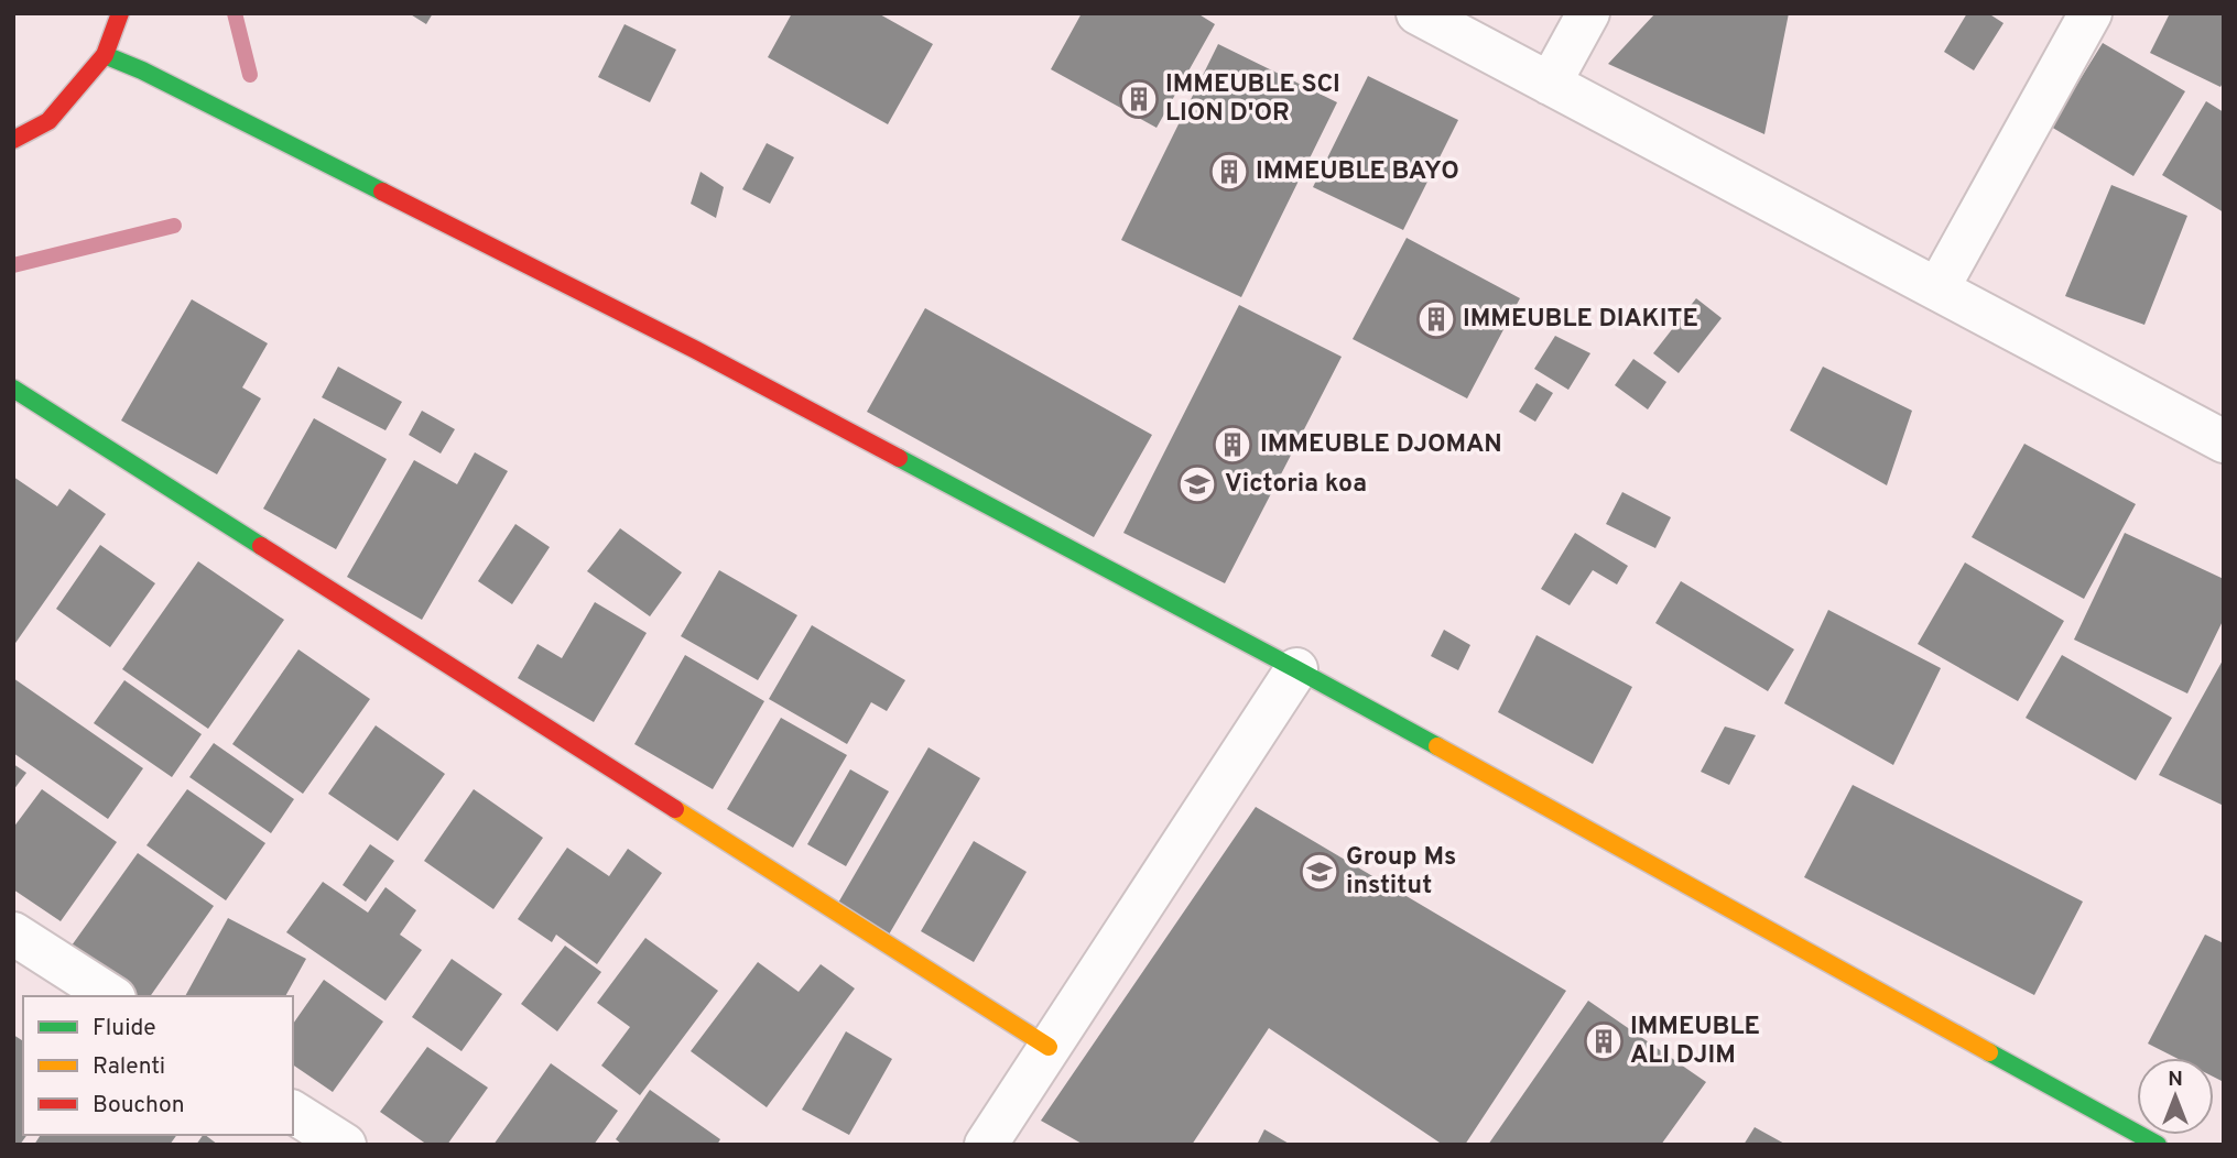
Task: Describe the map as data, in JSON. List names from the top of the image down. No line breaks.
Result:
{"places":{"building":["IMMEUBLE SCI LION D'OR","IMMEUBLE BAYO","IMMEUBLE DIAKITE","IMMEUBLE DJOMAN","IMMEUBLE ALI DJIM"],"school or university":["Victoria koa","Group Ms institut"]},"legend":["Fluide","Ralenti","Bouchon"],"north":"top"}
